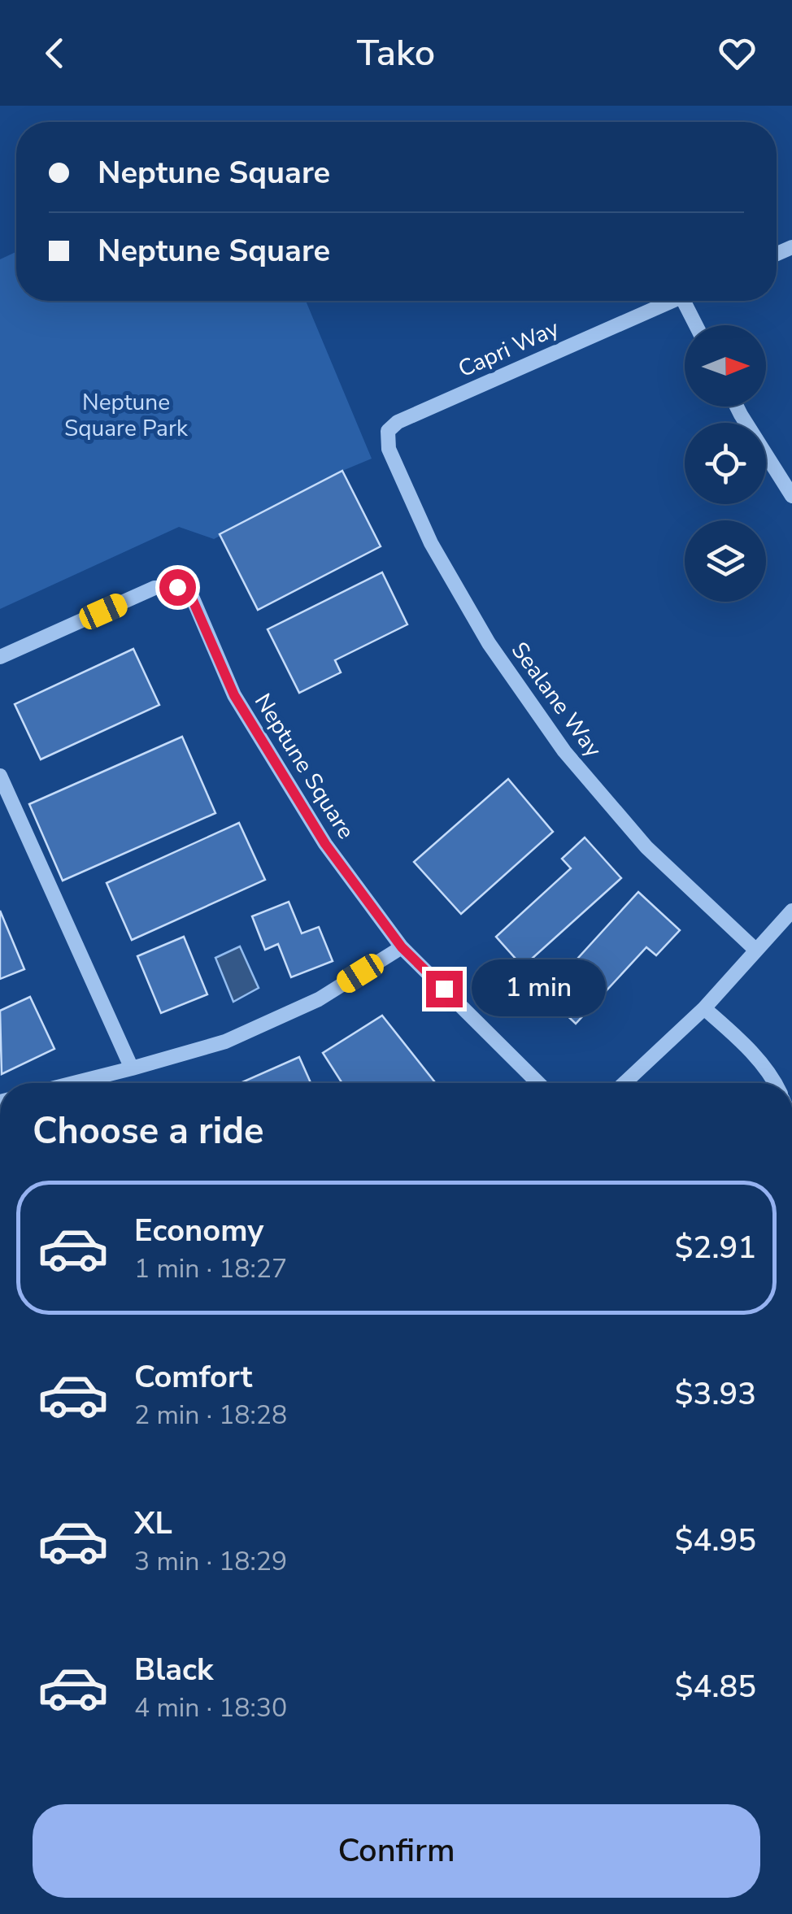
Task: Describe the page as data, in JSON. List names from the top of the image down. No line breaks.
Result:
{"streets":{"street":["Capri Way","Sealane Way","Neptune Square"]},"crossings":[["Capri Way","Sealane Way"]],"parks":["Neptune Square Park"],"north":"right","page":{"header":"Tako","banner":["Neptune Square","Neptune Square"],"bubble":"1 min","heading":"Choose a ride","list":[{"name":"Economy","note":"1 min · 18:27","value":"$2.91"},{"name":"Comfort","note":"2 min · 18:28","value":"$3.93"},{"name":"XL","note":"3 min · 18:29","value":"$4.95"},{"name":"Black","note":"4 min · 18:30","value":"$4.85"}],"buttons":"Confirm"}}
